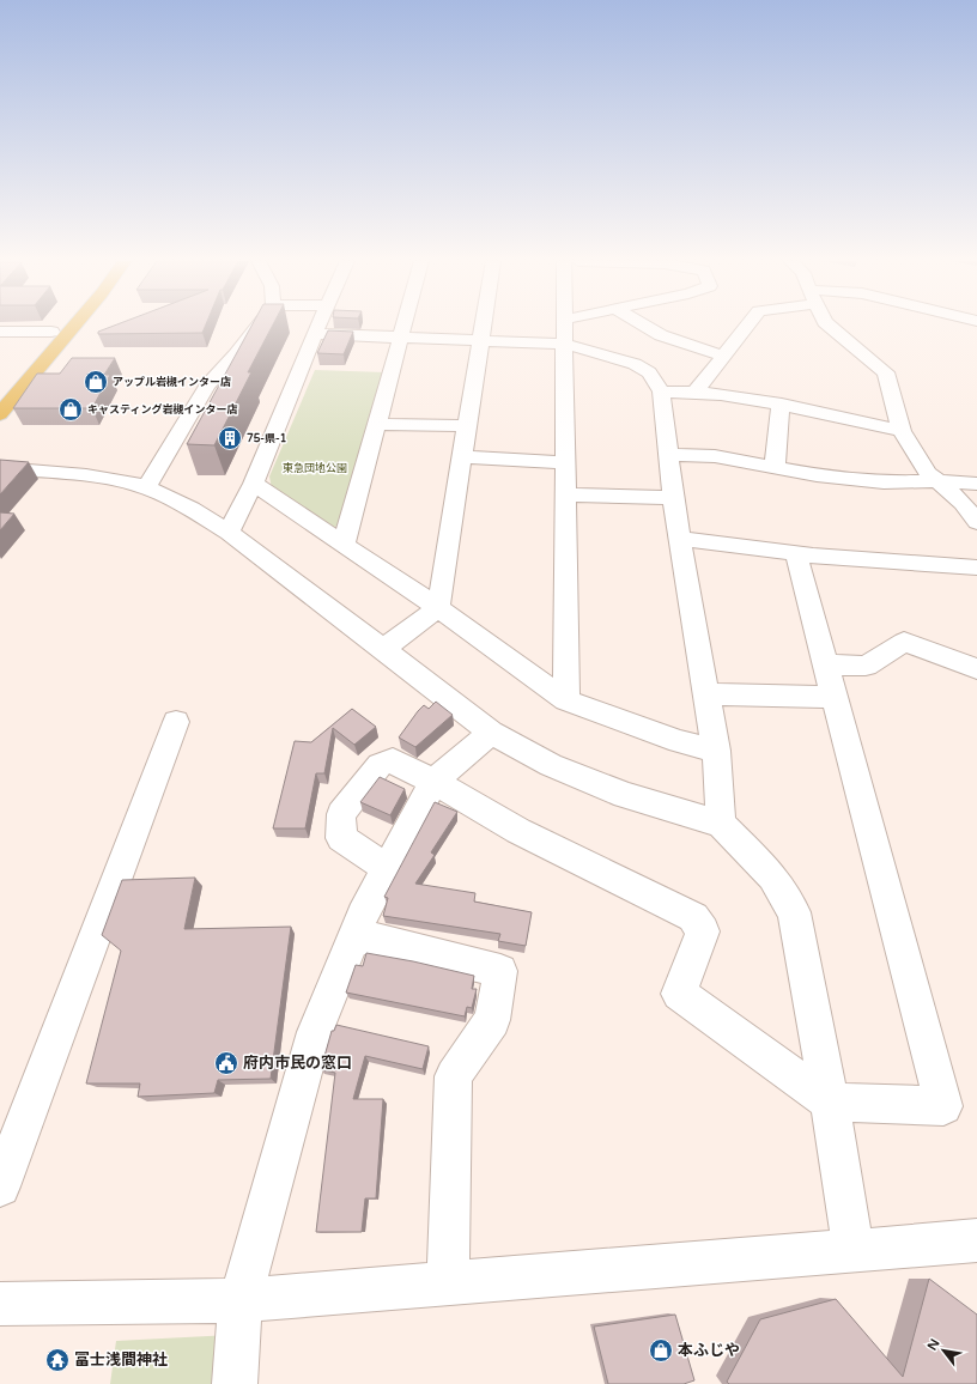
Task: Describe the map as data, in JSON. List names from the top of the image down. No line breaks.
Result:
{"parks":["東急団地公園"],"places":{"shop":["アップル岩槻インター店","キャスティング岩槻インター店","本ふじや"],"building":["75-県-1"],"public building":["府内市民の窓口"],"temple":["冨士浅間神社"]},"north":"top left"}
